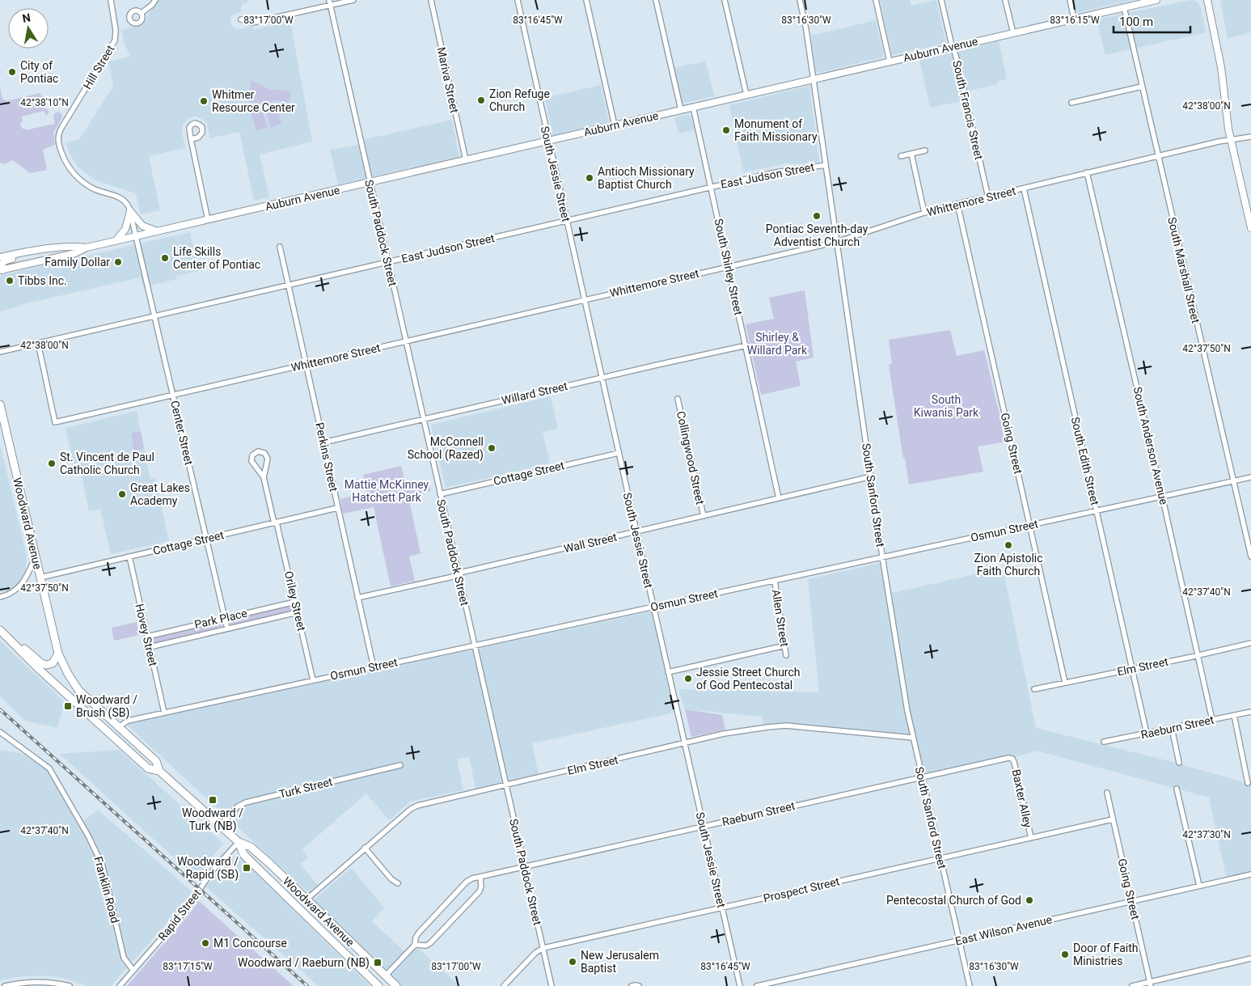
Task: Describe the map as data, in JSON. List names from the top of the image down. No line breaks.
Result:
{"streets":{"main road":["Auburn Avenue","Woodward Avenue"],"street":["Hill Street","Mariva Street","South Francis Street","South Jessie Street","East Judson Street","Whittemore Street","South Paddock Street","South Shirley Street","South Marshall Street","Willard Street","Center Street","Going Street","South Anderson Avenue","Perkins Street","Collingwood Street","South Edith Street","Cottage Street","South Sanford Street","Osmun Street","Wall Street","Oriley Street","Allen Street","Park Place","Hovey Street","Elm Street","Raeburn Street","Turk Street","Baxter Alley","Franklin Road","Prospect Street","Rapid Street","East Wilson Avenue"]},"crossings":[["Auburn Avenue","Mariva Street"],["Auburn Avenue","South Francis Street"],["Auburn Avenue","South Jessie Street"],["Auburn Avenue","South Paddock Street"],["Auburn Avenue","South Shirley Street"],["Auburn Avenue","South Marshall Street"],["Auburn Avenue","Center Street"],["Auburn Avenue","South Sanford Street"],["South Francis Street","Whittemore Street"],["South Jessie Street","East Judson Street"],["South Jessie Street","Whittemore Street"],["South Jessie Street","Willard Street"],["South Jessie Street","Cottage Street"],["South Jessie Street","Osmun Street"],["South Jessie Street","Wall Street"],["South Jessie Street","Elm Street"],["South Jessie Street","Raeburn Street"],["South Jessie Street","Prospect Street"],["East Judson Street","Whittemore Street"],["East Judson Street","South Paddock Street"],["East Judson Street","South Shirley Street"],["East Judson Street","Center Street"],["East Judson Street","Perkins Street"],["East Judson Street","South Sanford Street"],["Whittemore Street","South Paddock Street"],["Whittemore Street","South Shirley Street"],["Whittemore Street","South Marshall Street"],["Whittemore Street","Center Street"],["Whittemore Street","Going Street"],["Whittemore Street","South Anderson Avenue"],["Whittemore Street","Perkins Street"],["Whittemore Street","South Edith Street"],["Whittemore Street","South Sanford Street"],["South Paddock Street","Willard Street"],["South Paddock Street","Cottage Street"],["South Paddock Street","Osmun Street"],["South Paddock Street","Wall Street"],["South Paddock Street","Elm Street"],["South Paddock Street","Raeburn Street"],["South Paddock Street","Prospect Street"],["South Shirley Street","Willard Street"],["South Shirley Street","Wall Street"],["South Marshall Street","Osmun Street"],["Willard Street","Perkins Street"],["Center Street","Cottage Street"],["Center Street","Park Place"],["Going Street","Osmun Street"],["Going Street","Elm Street"],["Going Street","Prospect Street"],["Going Street","East Wilson Avenue"],["South Anderson Avenue","Osmun Street"],["South Anderson Avenue","Elm Street"],["South Anderson Avenue","Raeburn Street"],["Perkins Street","Cottage Street"],["Perkins Street","Osmun Street"],["Perkins Street","Wall Street"],["Collingwood Street","Wall Street"],["South Edith Street","Osmun Street"],["South Edith Street","Elm Street"],["South Edith Street","Raeburn Street"],["Cottage Street","Woodward Avenue"],["Cottage Street","Oriley Street"],["Cottage Street","Hovey Street"],["South Sanford Street","Osmun Street"],["South Sanford Street","Wall Street"],["South Sanford Street","Elm Street"],["South Sanford Street","Raeburn Street"],["South Sanford Street","Prospect Street"],["South Sanford Street","East Wilson Avenue"],["Woodward Avenue","Osmun Street"],["Woodward Avenue","Elm Street"],["Woodward Avenue","Raeburn Street"],["Woodward Avenue","Turk Street"],["Woodward Avenue","Rapid Street"],["Osmun Street","Oriley Street"],["Osmun Street","Allen Street"],["Osmun Street","Hovey Street"],["Oriley Street","Park Place"],["Park Place","Hovey Street"],["Raeburn Street","Baxter Alley"],["Baxter Alley","Prospect Street"],["Franklin Road","Rapid Street"]],"parks":["Shirley & Willard Park","South Kiwanis Park","Mattie McKinney Hatchett Park"],"places":{"other":["City of Pontiac","Zion Refuge Church","Whitmer Resource Center","Monument of Faith Missionary","Antioch Missionary Baptist Church","Pontiac Seventh-day Adventist Church","Life Skills Center of Pontiac","Family Dollar","Tibbs Inc.","McConnell School (Razed)","St. Vincent de Paul Catholic Church","Great Lakes Academy","Zion Apistolic Faith Church","Jessie Street Church of God Pentecostal","Pentecostal Church of God","M1 Concourse","Door of Faith Ministries","New Jerusalem Baptist"],"transit":["Woodward / Brush (SB)","Woodward / Turk (NB)","Woodward / Rapid (SB)","Woodward / Raeburn (NB)"]},"scale_bar":"100 m","north":"top","coordinates":["83°17'00\"W","83°16'45\"W","83°16'30\"W","83°16'15\"W","42°38'10\"N","42°38'00\"N","42°37'50\"N","42°37'40\"N","42°37'30\"N","83°17'15\"W"]}
